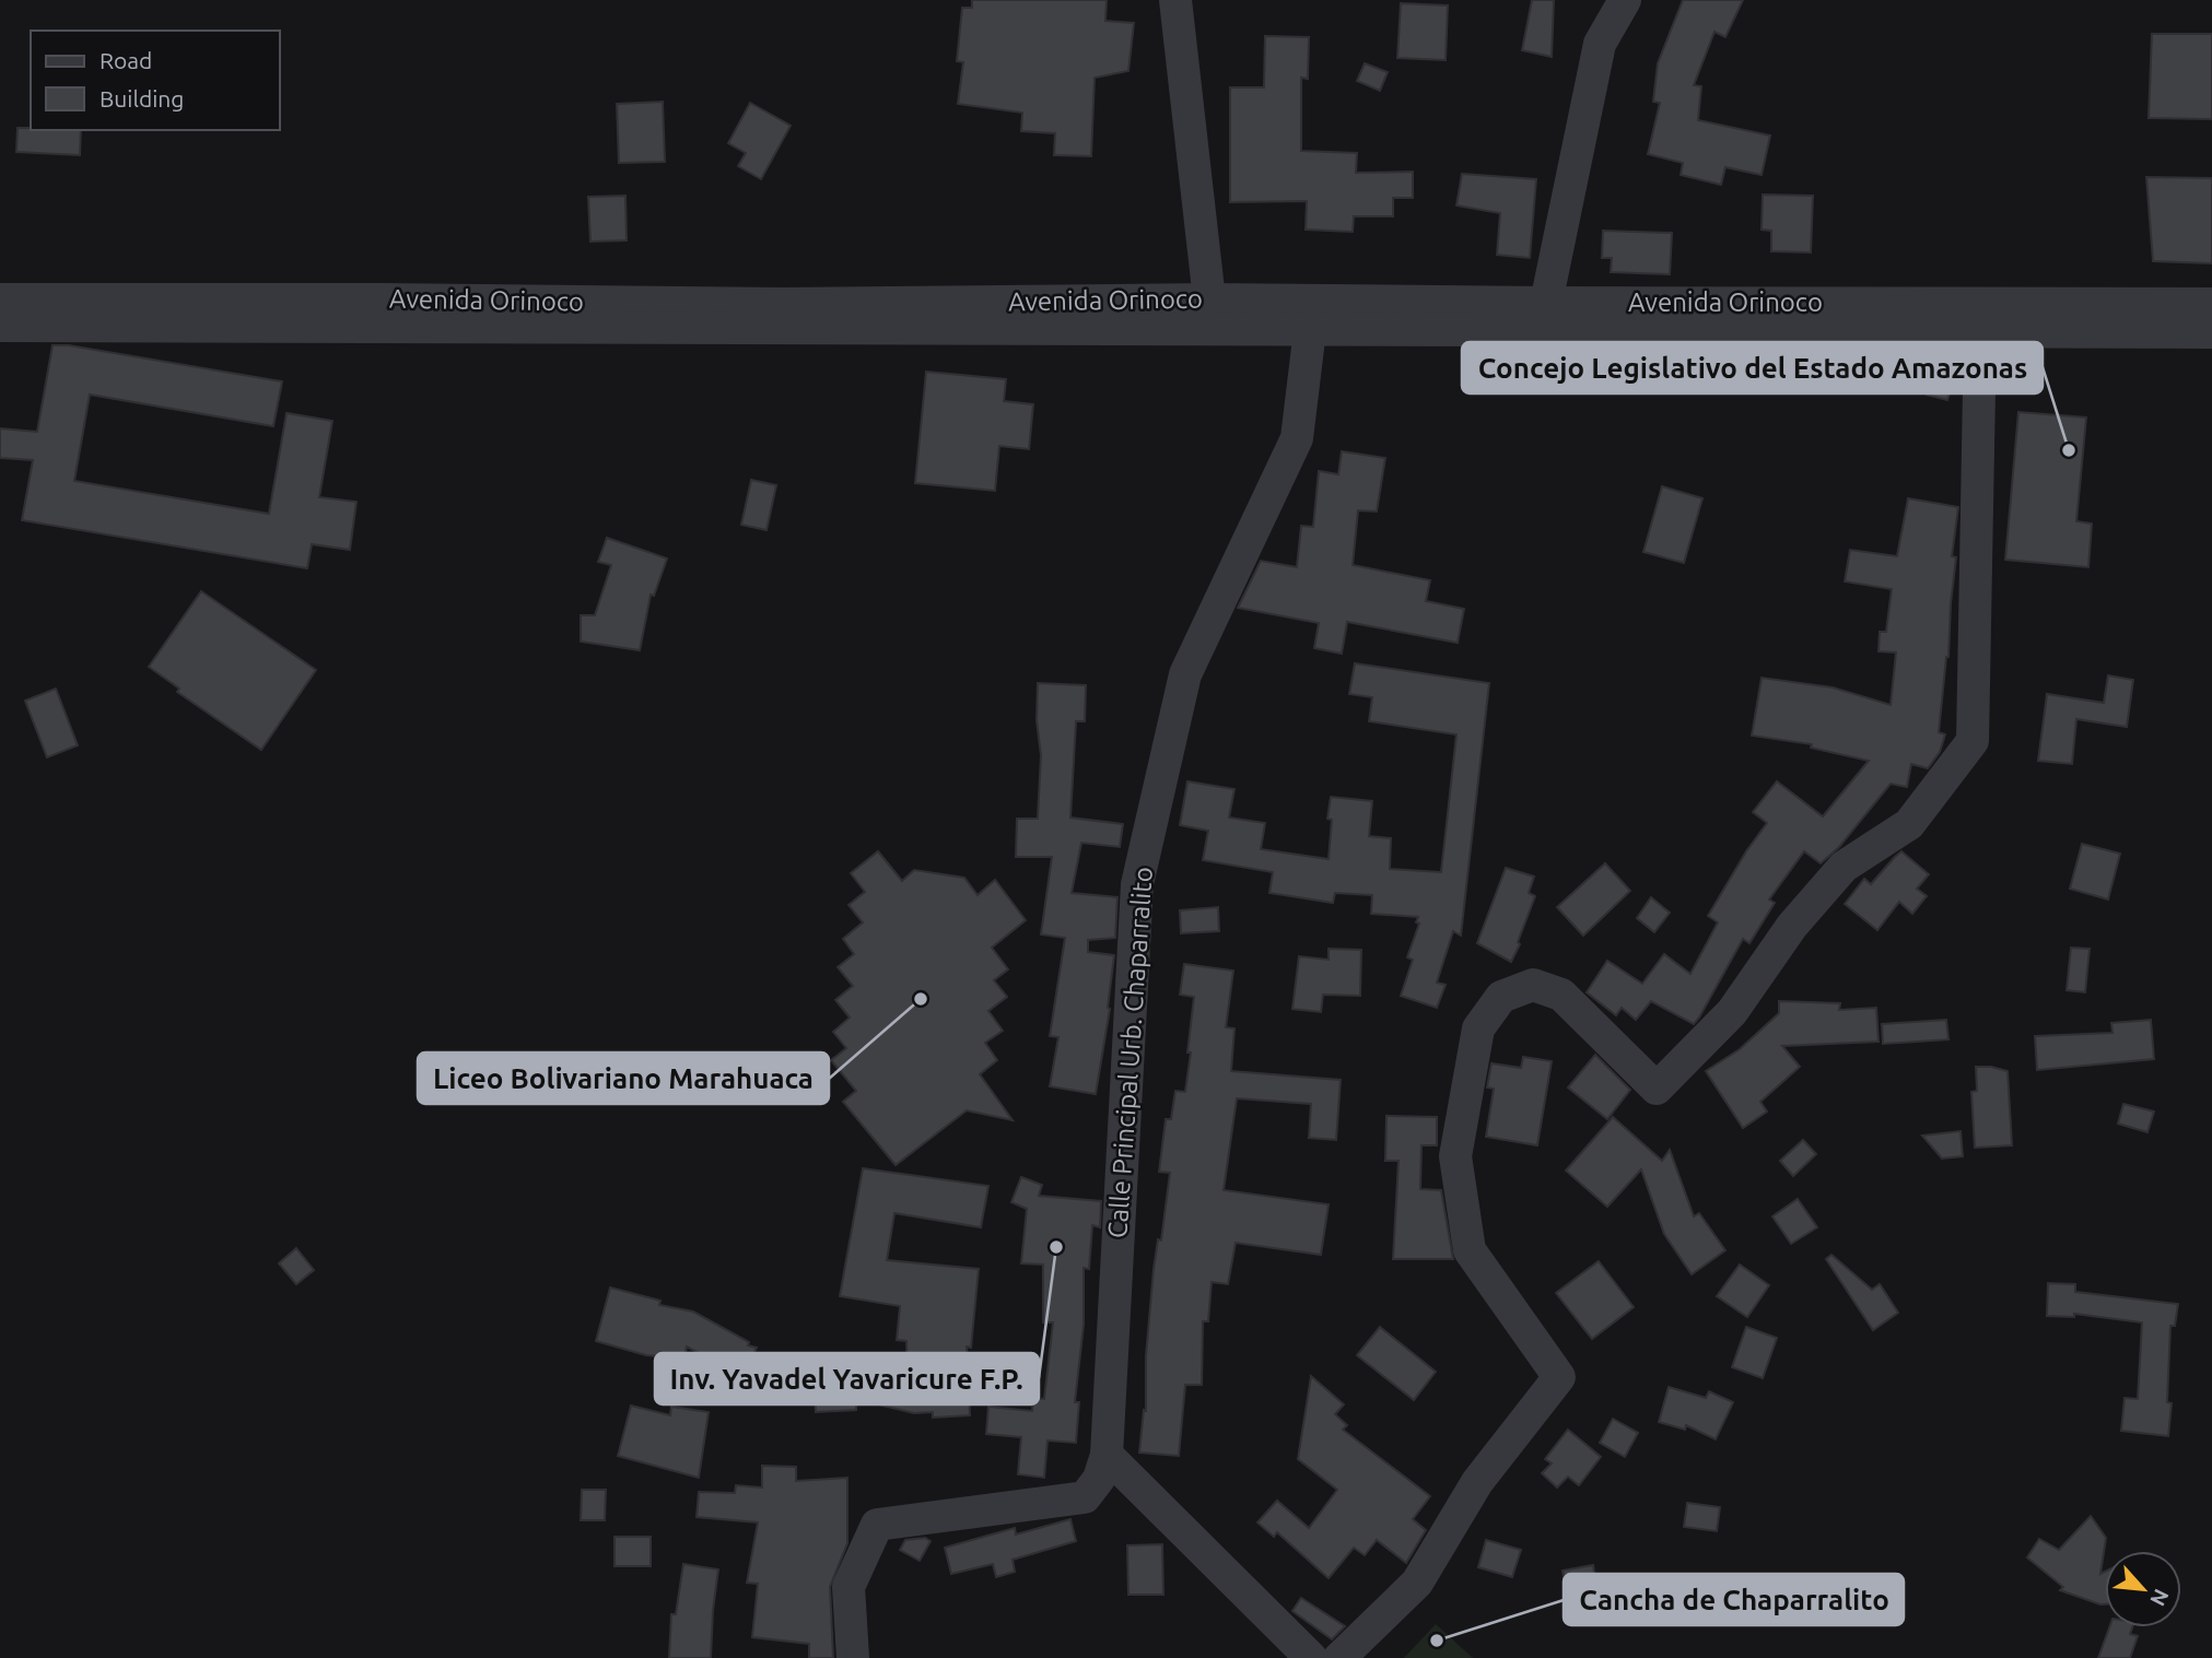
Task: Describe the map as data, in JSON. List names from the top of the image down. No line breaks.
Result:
{"streets":{"street":["Avenida Orinoco","Calle Principal Urb. Chaparralito"]},"crossings":[["Avenida Orinoco","Calle Principal Urb. Chaparralito"]],"places":["Concejo Legislativo del Estado Amazonas","Liceo Bolivariano Marahuaca","Inv. Yavadel Yavaricure F.P.","Cancha de Chaparralito"],"legend":["Road","Building"],"north":"bottom right"}
